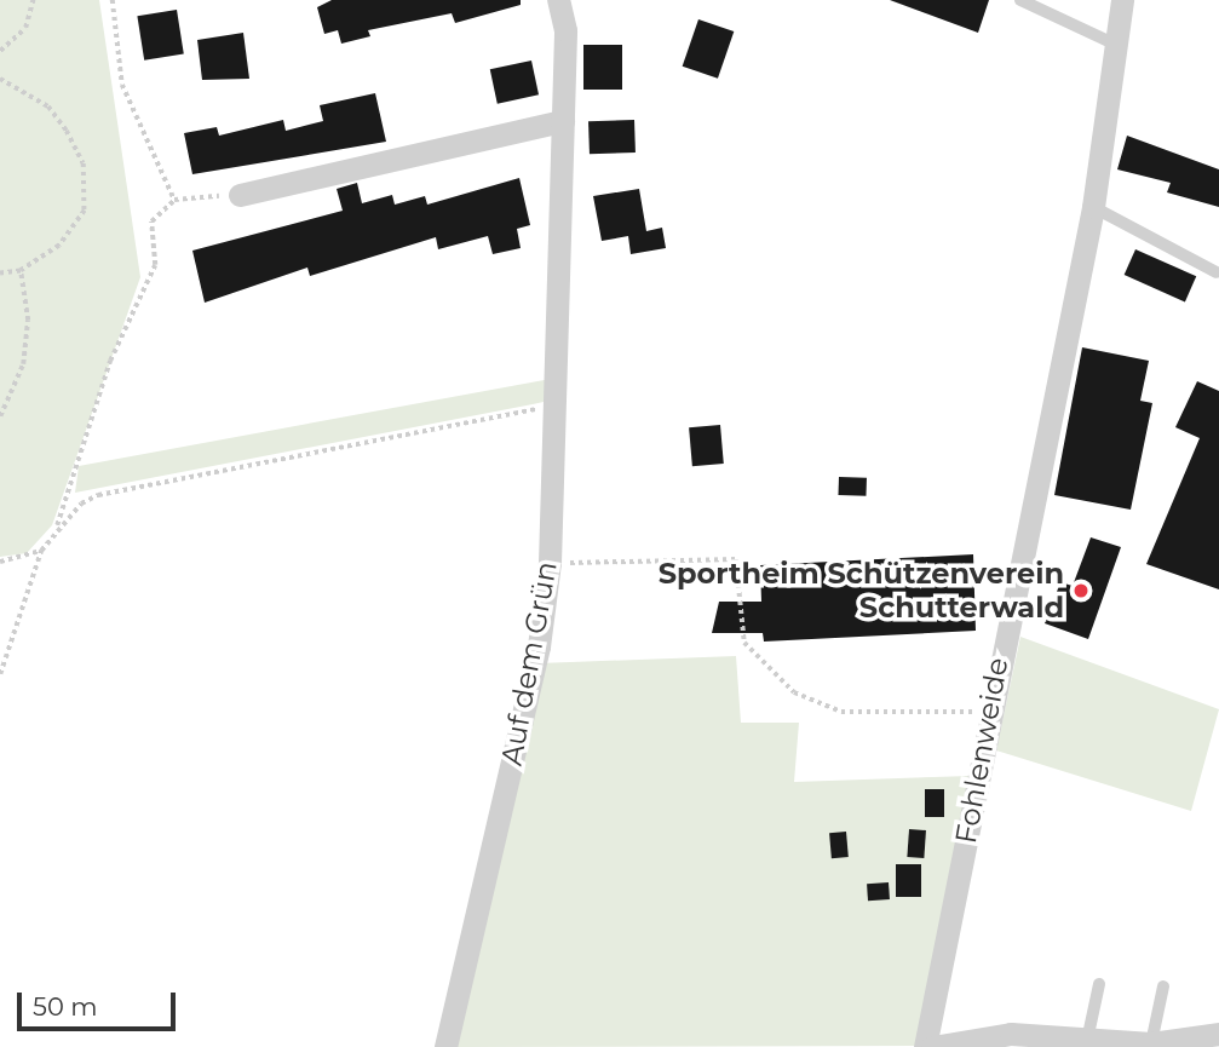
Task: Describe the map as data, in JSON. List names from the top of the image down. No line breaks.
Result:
{"streets":{"street":["Auf dem Grün","Fohlenweide"]},"places":["Sportheim Schützenverein Schutterwald"],"scale_bar":"50 m"}
